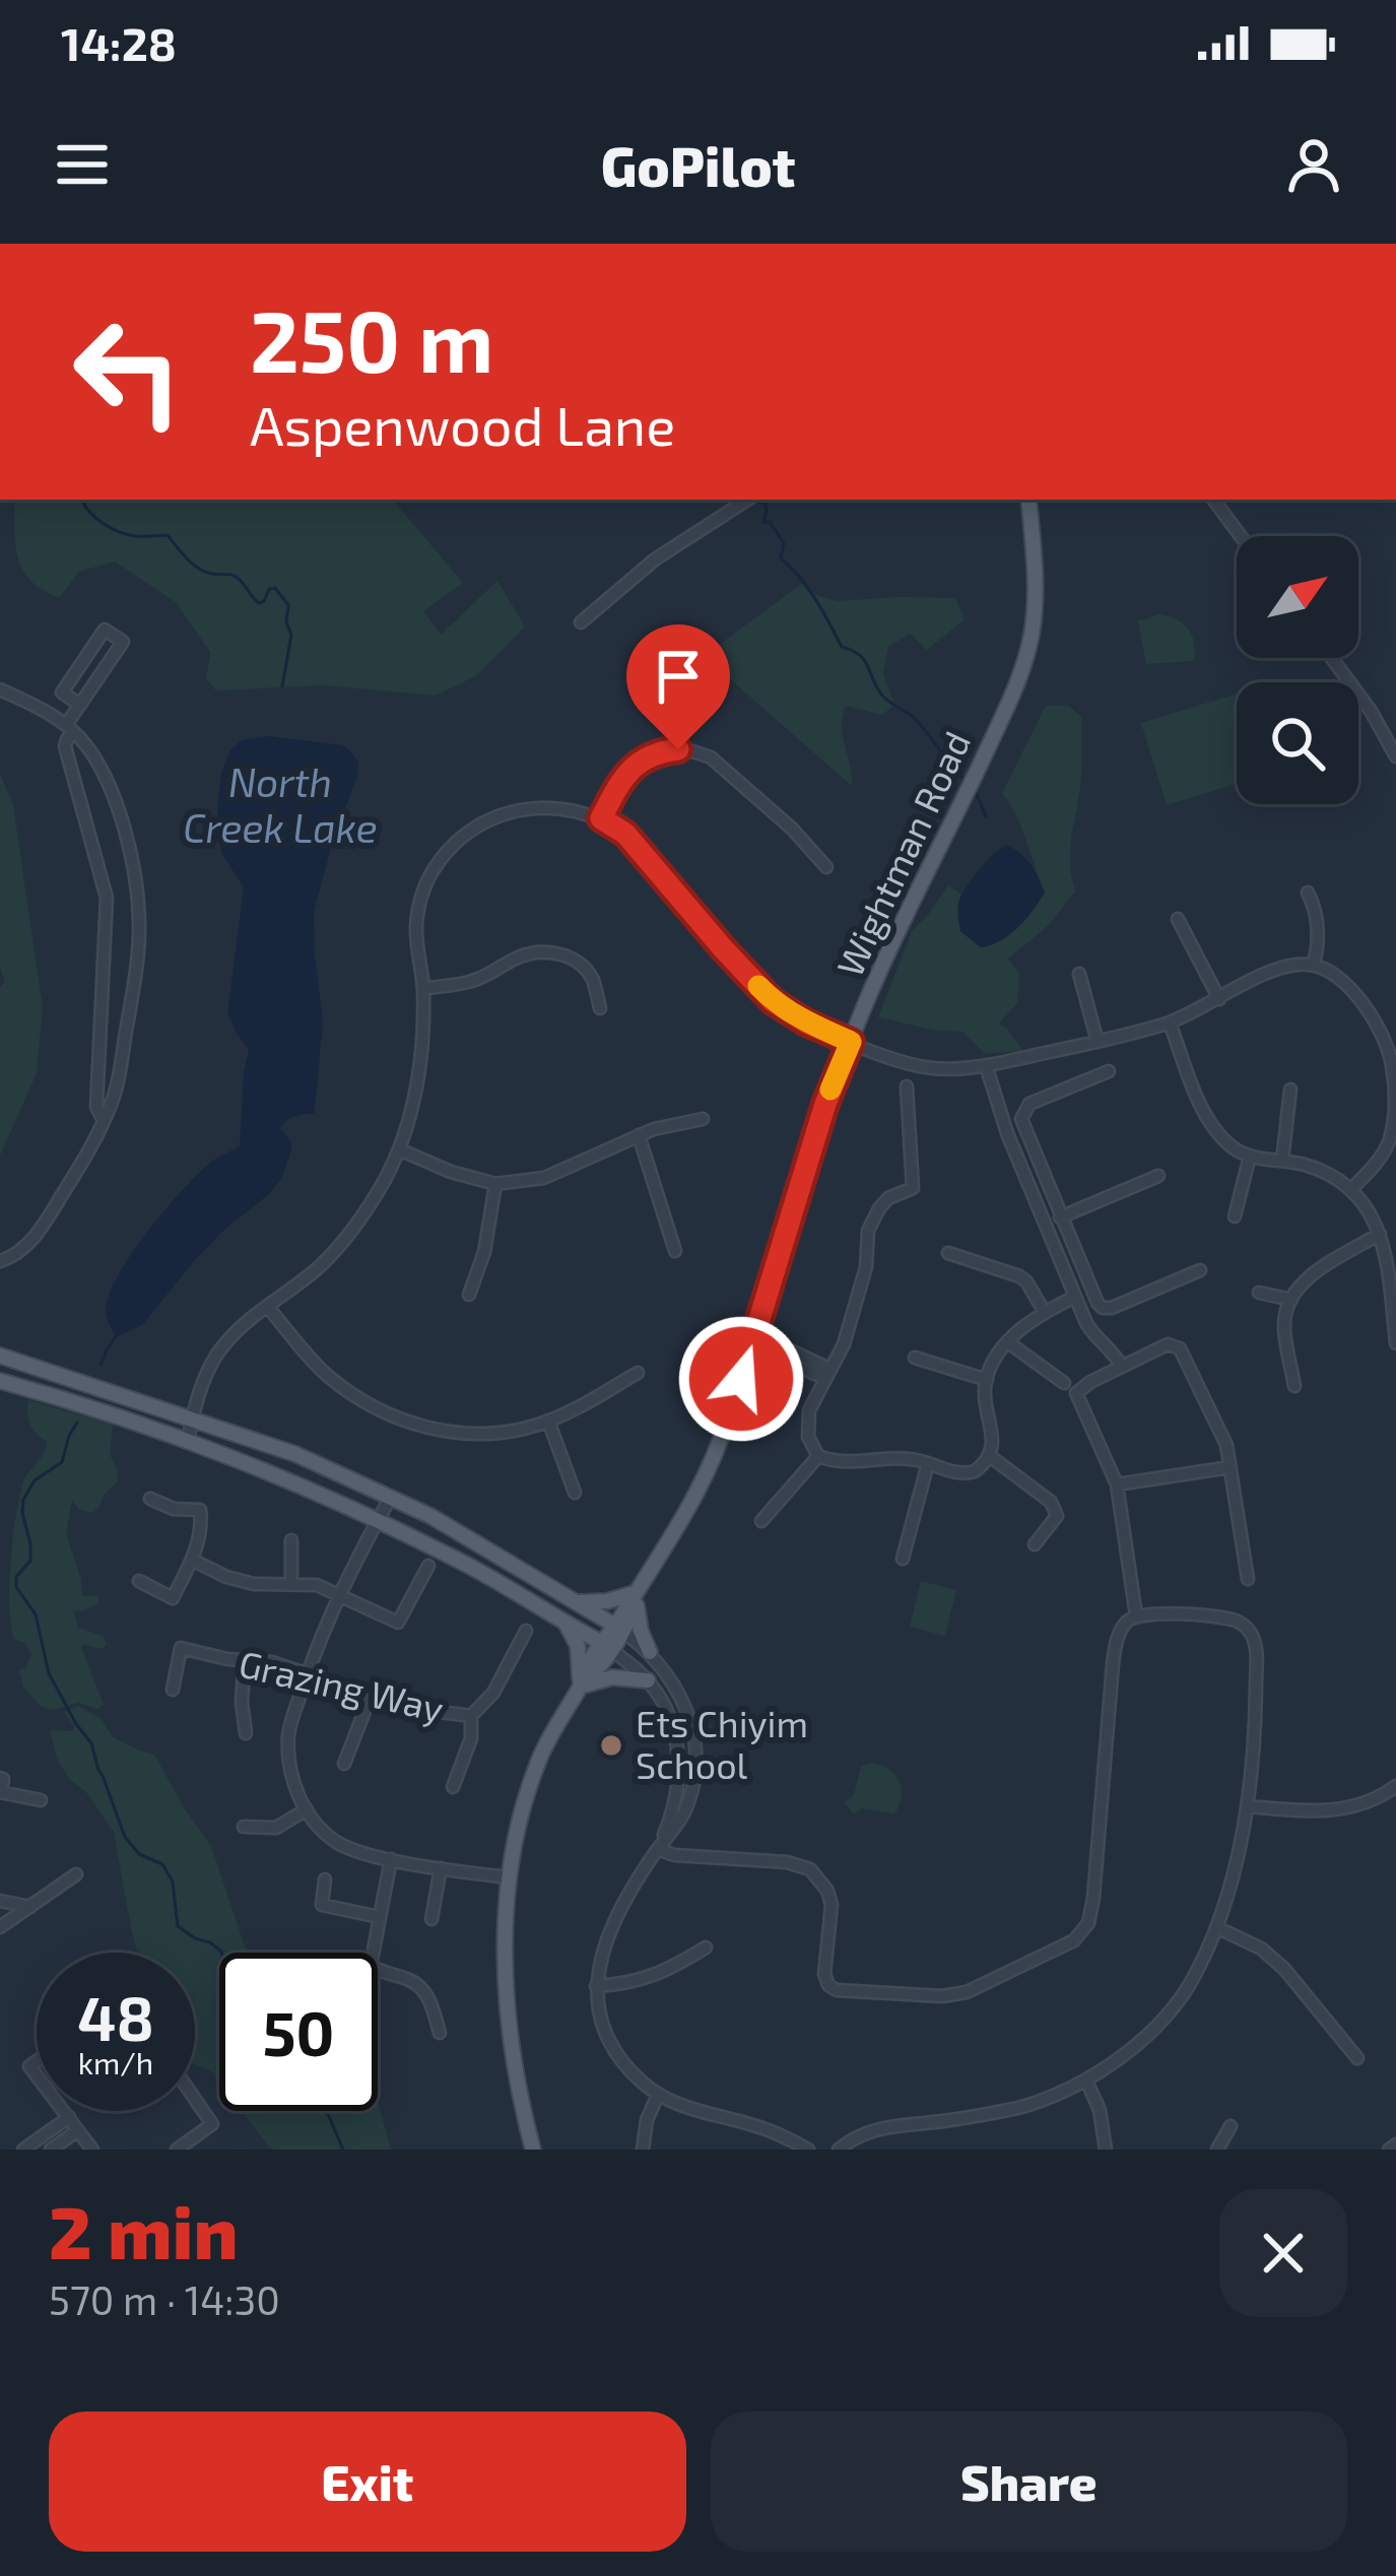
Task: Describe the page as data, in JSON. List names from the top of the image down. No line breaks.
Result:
{"streets":{"main road":["Wightman Road"],"street":["Grazing Way"]},"water":["North Creek Lake"],"places":["Ets Chiyim School"],"north":"top right","page":{"status":"14:28","header":"GoPilot","turn":["250 m","Aspenwood Lane"],"speed":"48 km/h","limit":"50","heading":["2 min","570 m · 14:30"],"buttons":["Exit","Share"]}}
